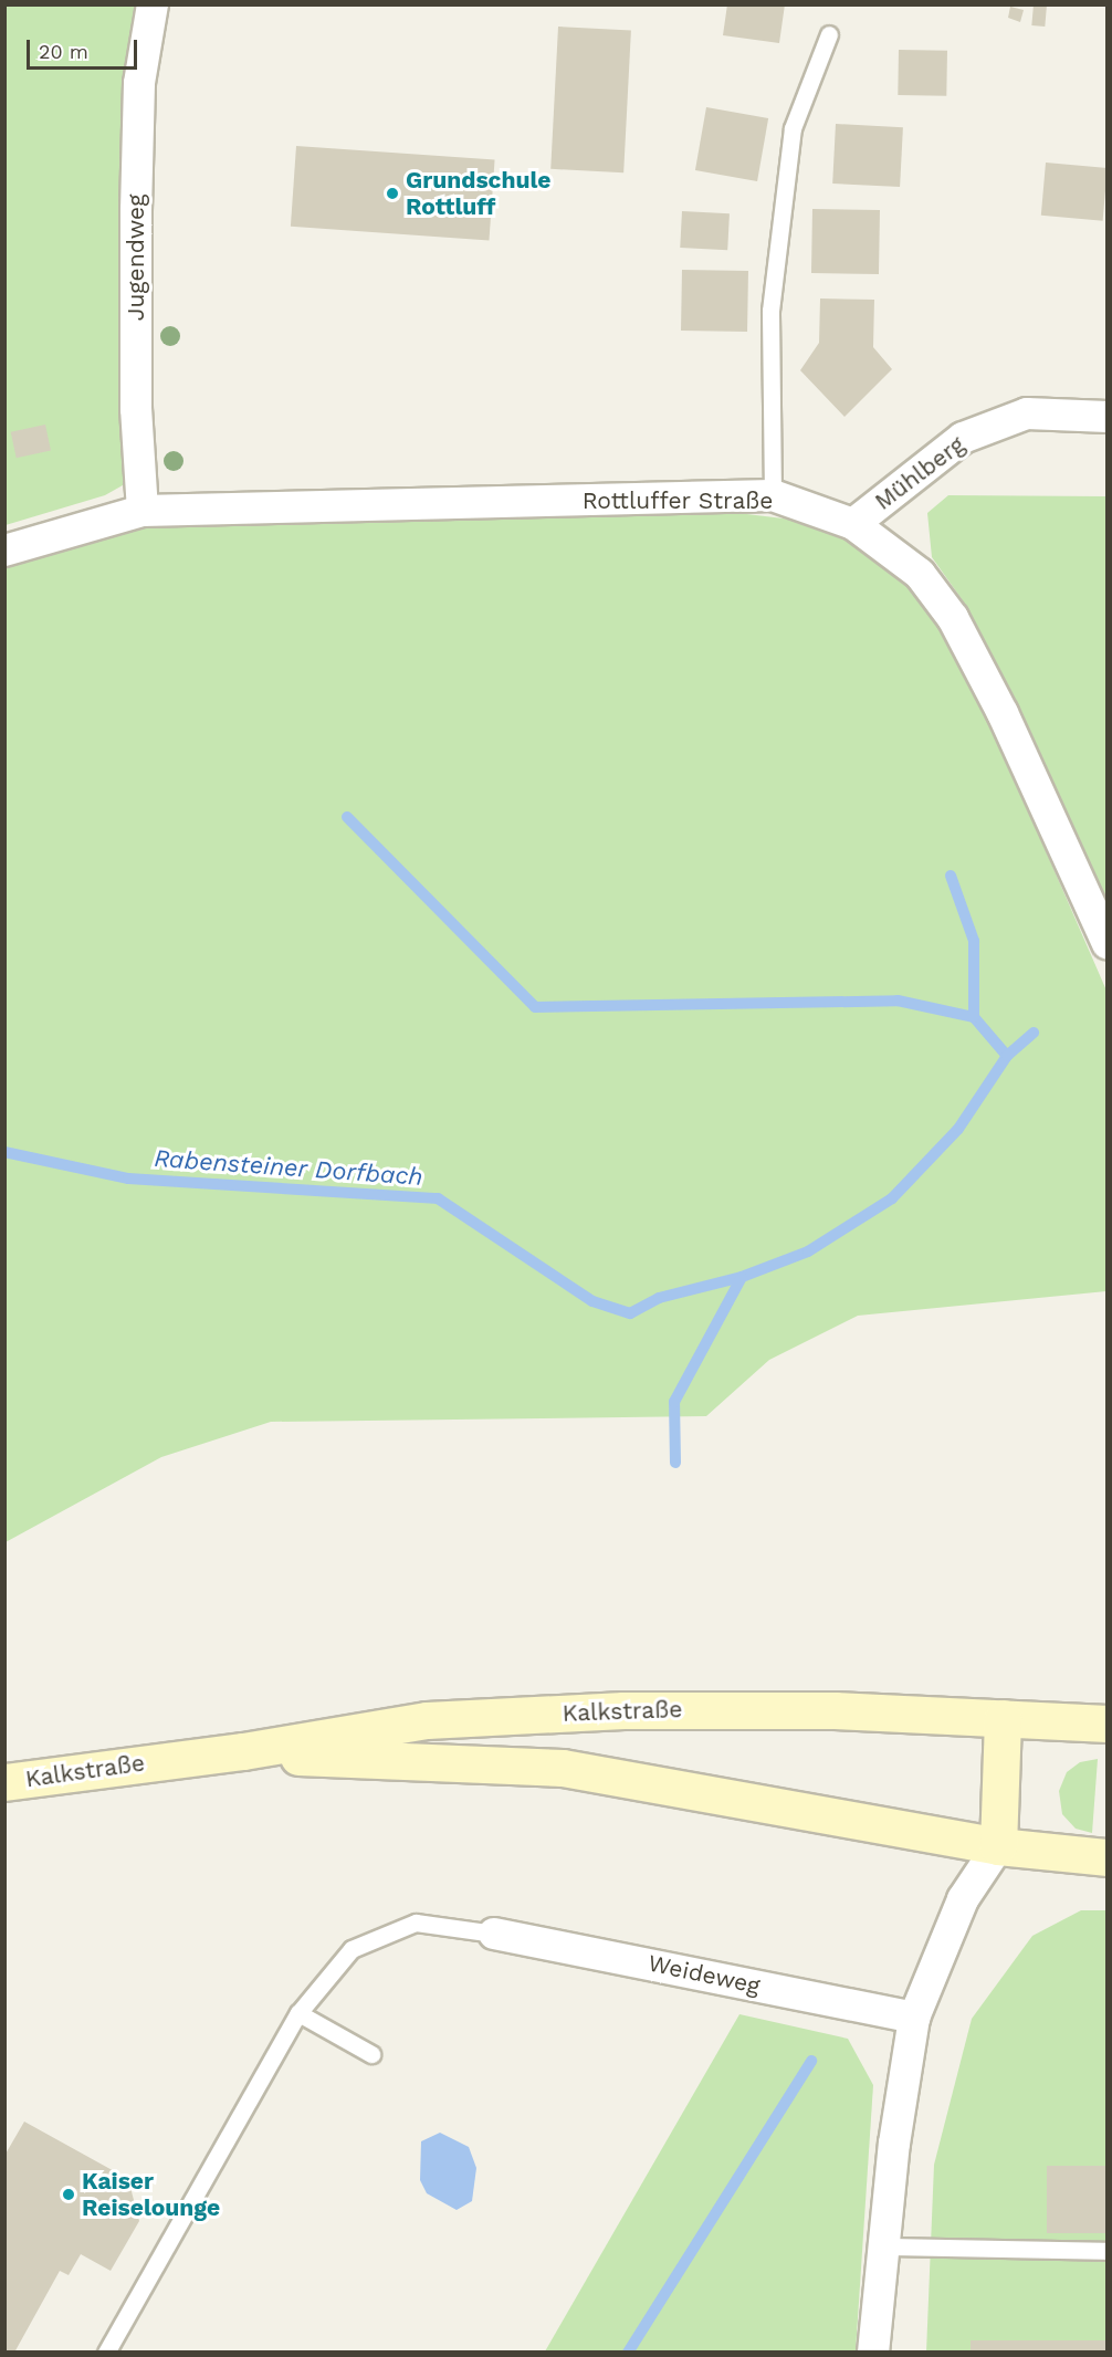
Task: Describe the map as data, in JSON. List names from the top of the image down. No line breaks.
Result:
{"streets":{"main road":["Kalkstraße"],"street":["Jugendweg","Mühlberg","Rottluffer Straße","Weideweg"]},"crossings":[["Jugendweg","Rottluffer Straße"],["Mühlberg","Rottluffer Straße"]],"water":["Rabensteiner Dorfbach"],"places":["Grundschule Rottluff","Kaiser Reiselounge"],"scale_bar":"20 m"}
